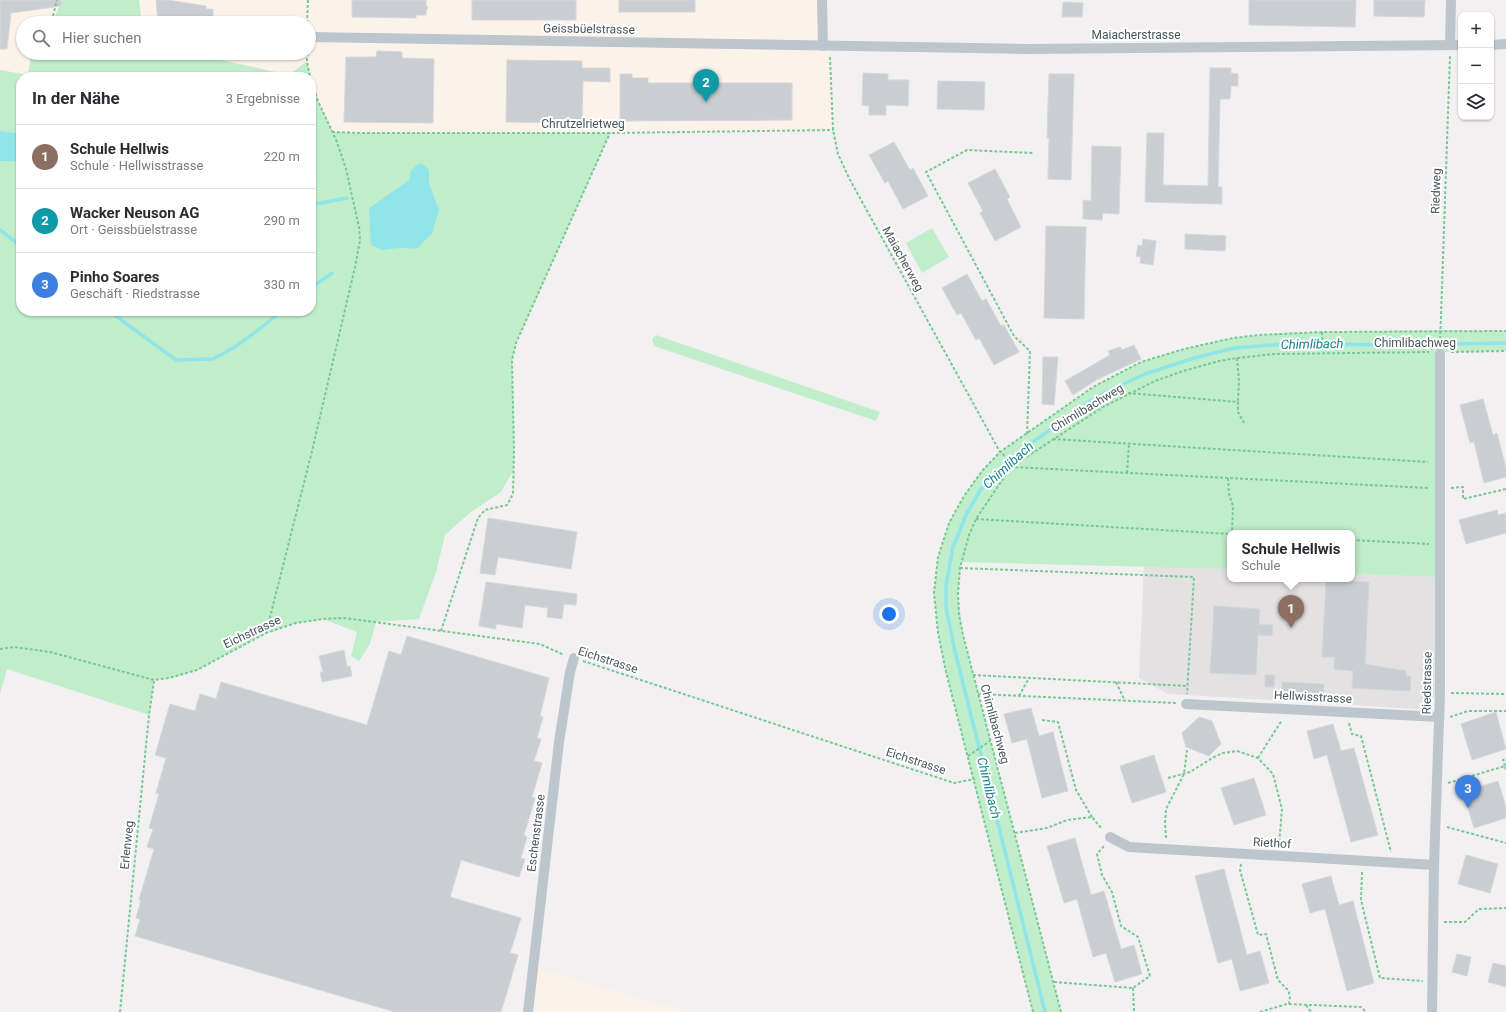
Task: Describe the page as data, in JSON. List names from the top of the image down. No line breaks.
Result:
{"streets":{"street":["Geissbüelstrasse","Maiacherstrasse","Riedstrasse","Hellwisstrasse","Eschenstrasse","Riethof"],"path":["Chrutzelrietweg","Riedweg","Maiacherweg","Chimlibachweg","Eichstrasse","Erlenweg"]},"crossings":[["Geissbüelstrasse","Maiacherstrasse"],["Geissbüelstrasse","Maiacherweg"],["Maiacherstrasse","Riedweg"],["Maiacherstrasse","Maiacherweg"],["Chrutzelrietweg","Maiacherweg"],["Maiacherweg","Chimlibachweg"],["Chimlibachweg","Riedstrasse"],["Eichstrasse","Eschenstrasse"],["Eichstrasse","Erlenweg"],["Riedstrasse","Hellwisstrasse"],["Riedstrasse","Riethof"]],"water":["Chimlibach"],"page":{"map_buttons":["+","−"],"search":"Hier suchen","pins":["2","1","3"],"heading":["In der Nähe","3 Ergebnisse"],"list":[{"mark":"1","name":"Schule Hellwis","note":"Schule · Hellwisstrasse","value":"220 m"},{"mark":"2","name":"Wacker Neuson AG","note":"Ort · Geissbüelstrasse","value":"290 m"},{"mark":"3","name":"Pinho Soares","note":"Geschäft · Riedstrasse","value":"330 m"}],"popup":["Schule Hellwis","Schule"]}}
